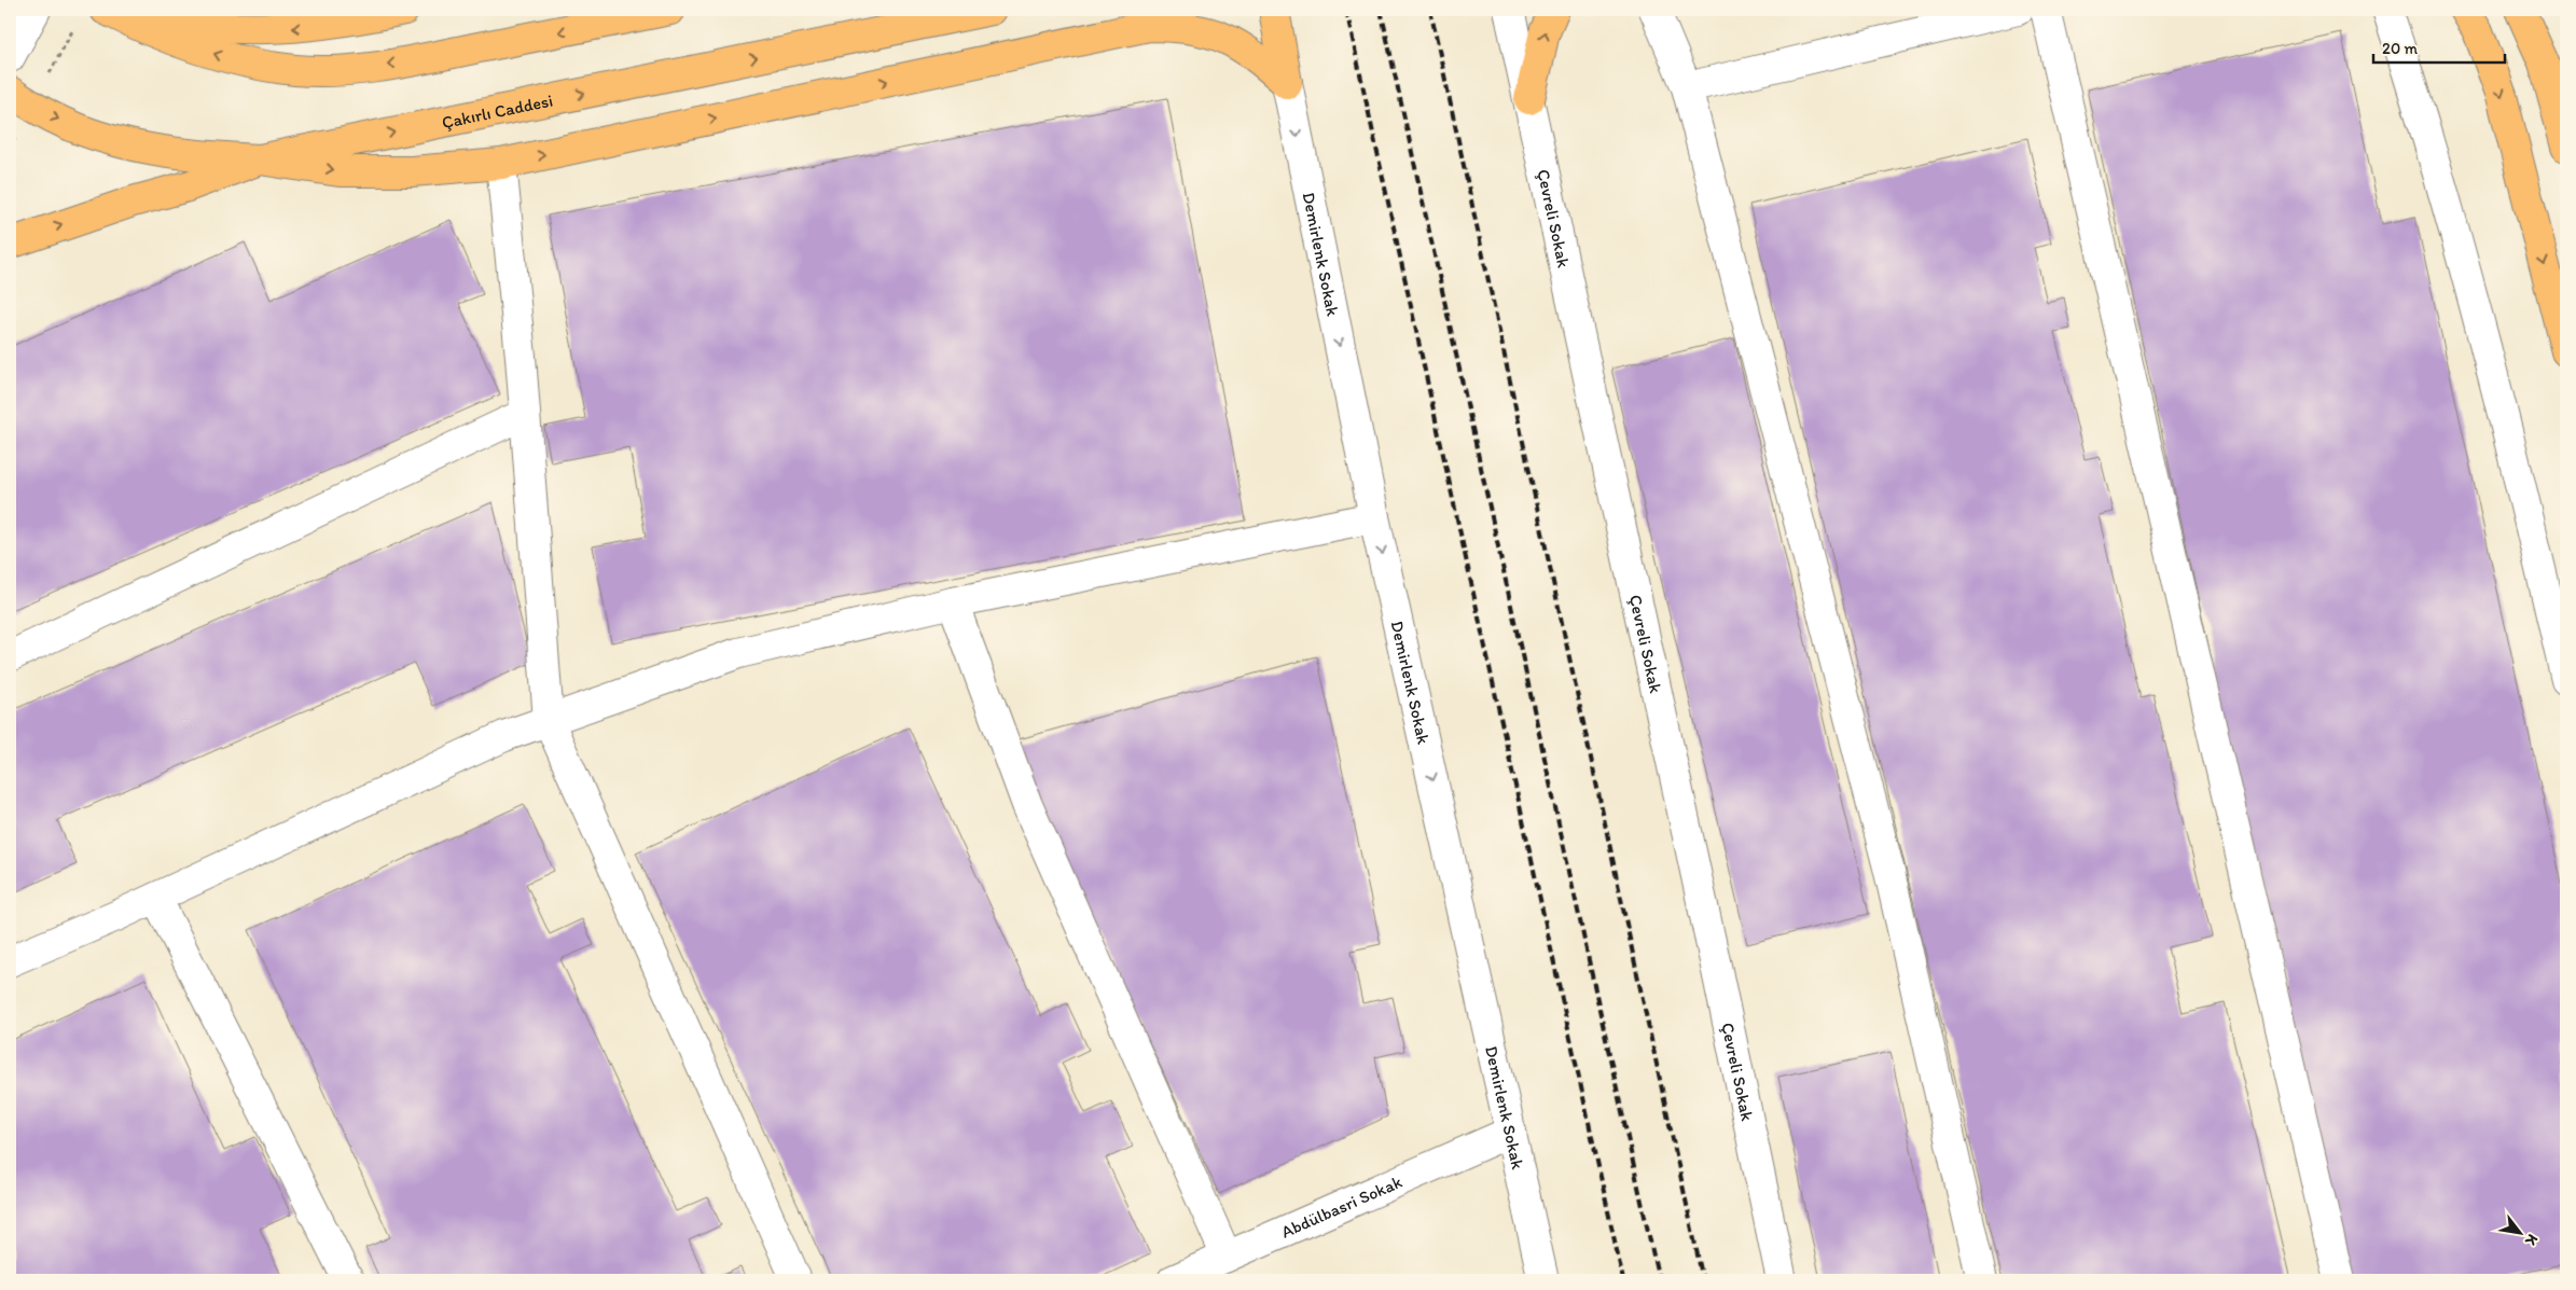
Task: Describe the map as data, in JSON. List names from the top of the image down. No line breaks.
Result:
{"streets":{"main road":["Çakırlı Caddesi"],"street":["Çevreli Sokak","Demirlenk Sokak","Abdülbasri Sokak"]},"crossings":[["Demirlenk Sokak","Abdülbasri Sokak"]],"one_way":["Demirlenk Sokak"],"scale_bar":"20 m","north":"bottom right"}
